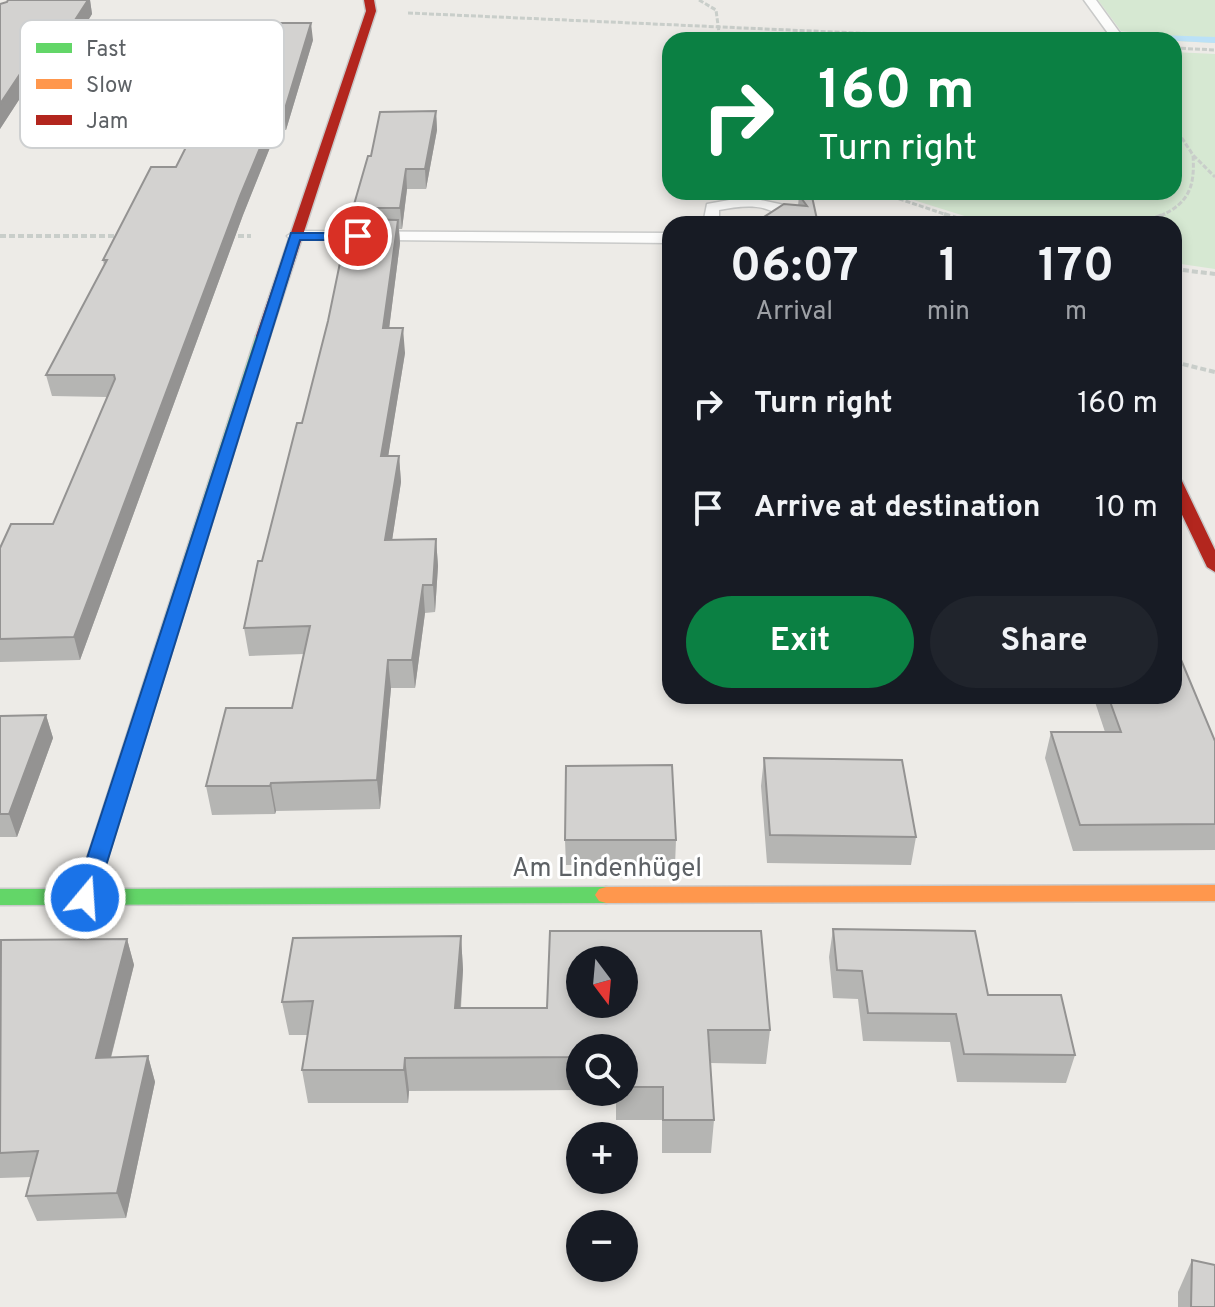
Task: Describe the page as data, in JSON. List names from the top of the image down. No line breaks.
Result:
{"streets":{"street":["Am Lindenhügel"]},"legend":["Fast","Slow","Jam"],"north":"bottom","page":{"turn":["160 m","Turn right"],"eta":["06:07","Arrival","1","min","170","m"],"list":[{"name":"Turn right","value":"160 m"},{"name":"Arrive at destination","value":"10 m"}],"buttons":["Exit","Share"],"map_buttons":["+","−"]}}
